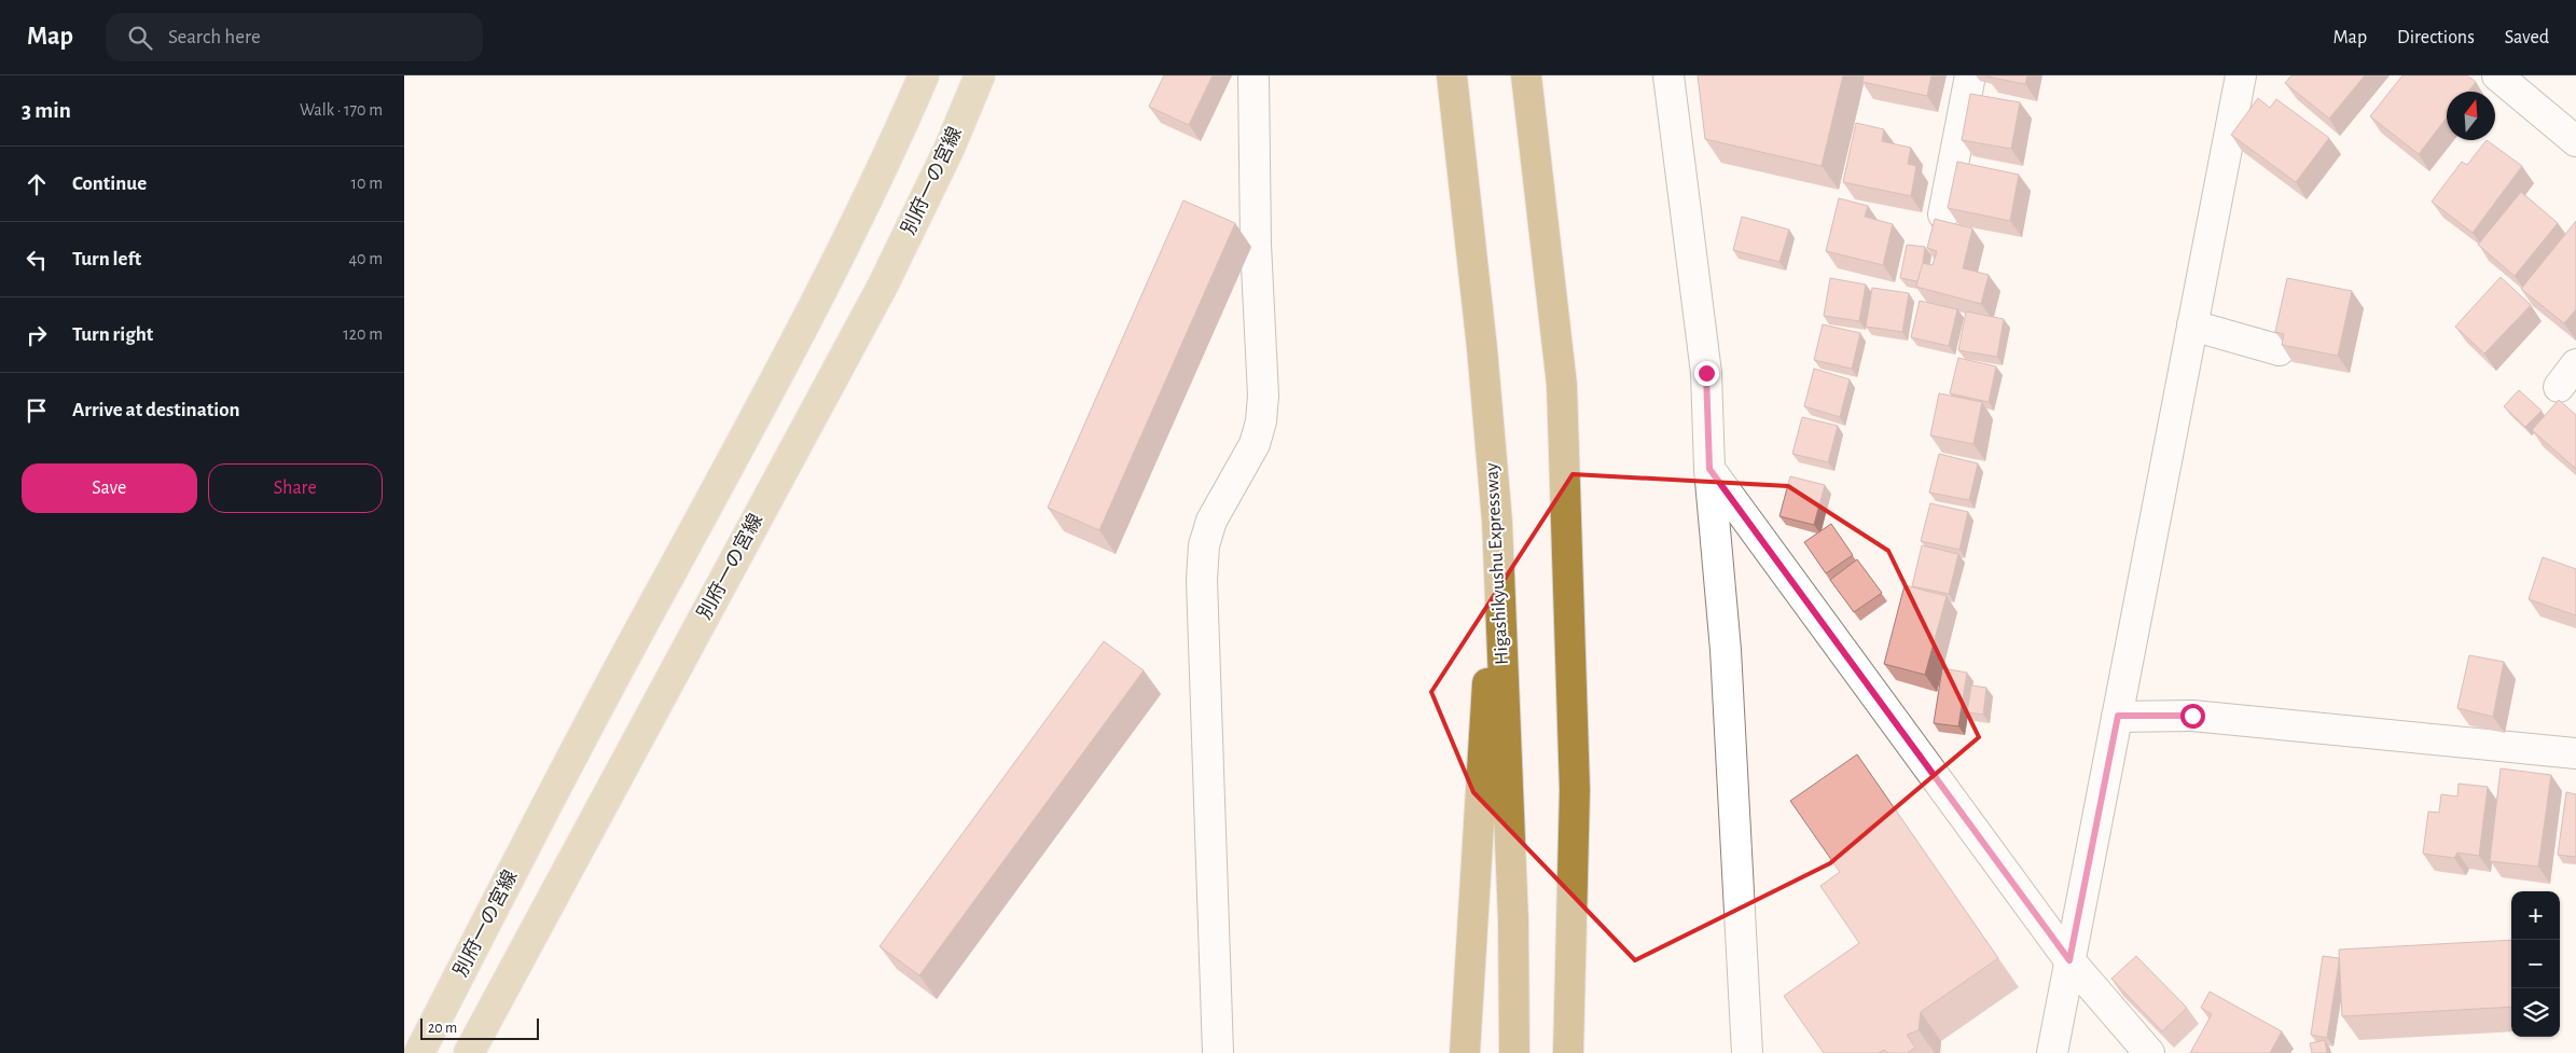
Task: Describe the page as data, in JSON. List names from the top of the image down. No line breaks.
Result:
{"streets":{"highway":["Higashikyushu Expressway"],"main road":["別府一の宮線"]},"scale_bar":"20 m","north":"top","page":{"header":"Map","search":"Search here","nav":["Map","Directions","Saved"],"heading":["3 min","Walk · 170 m"],"list":[["Continue","10 m"],["Turn left","40 m"],["Turn right","120 m"],"Arrive at destination"],"buttons":["Save","Share"],"map_buttons":["+","−"],"scale":"20 m"}}
